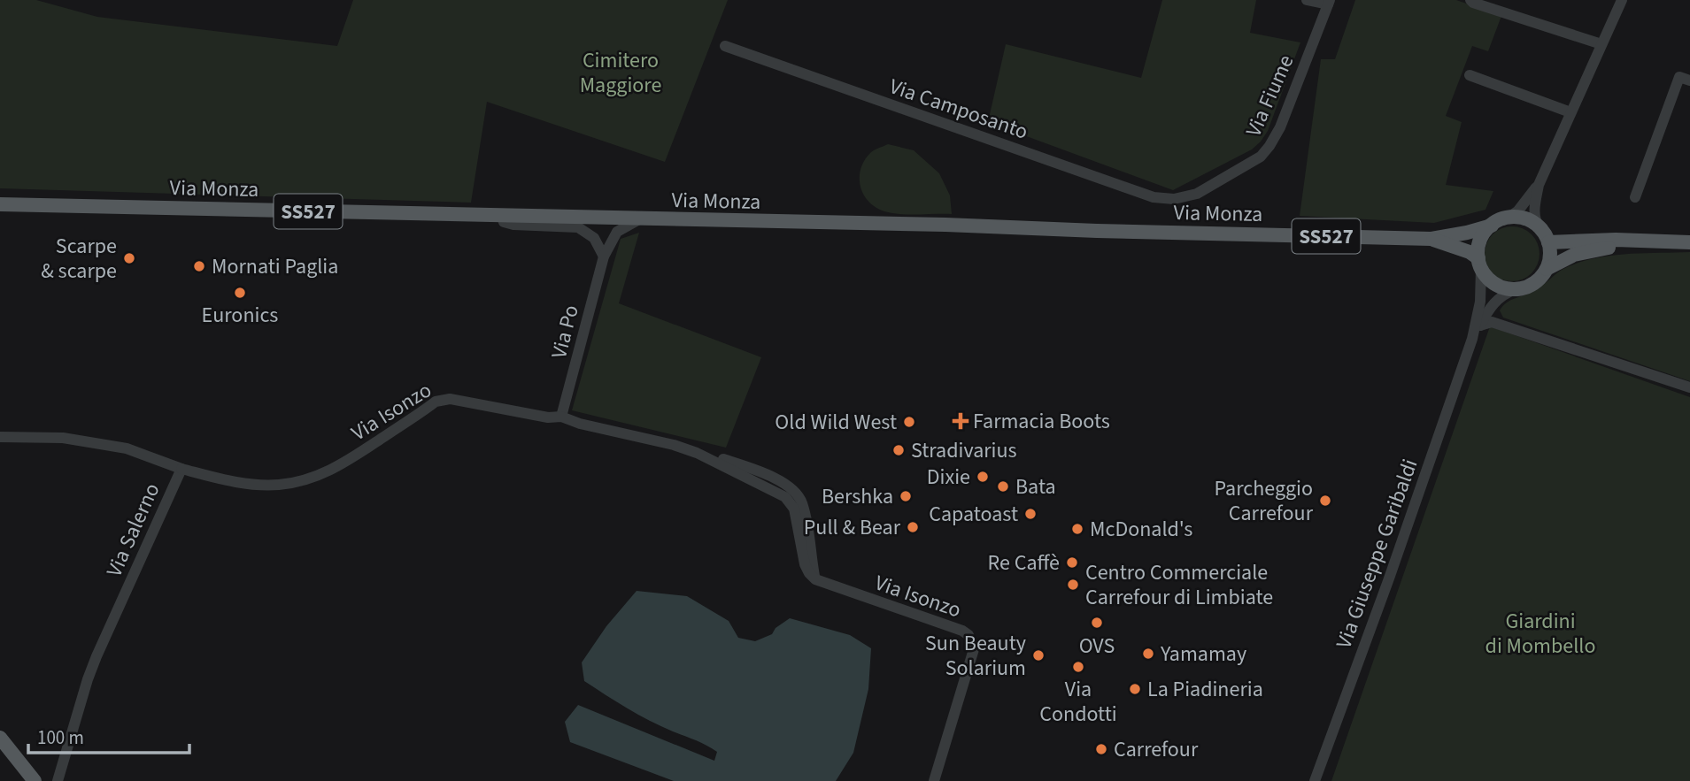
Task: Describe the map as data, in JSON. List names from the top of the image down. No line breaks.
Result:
{"streets":{"main road":["Via Monza","SS527"],"street":["Via Fiume","Via Camposanto","Via Po","Via Isonzo","Via Salerno","Via Giuseppe Garibaldi"]},"crossings":[["Via Fiume","Via Camposanto"],["Via Monza","Via Po"],["Via Monza","Via Giuseppe Garibaldi"],["Via Po","Via Isonzo"],["Via Isonzo","Via Salerno"]],"parks":["Cimitero Maggiore","Giardini di Mombello"],"places":{"other":["Scarpe & scarpe","Mornati Paglia","Euronics","Old Wild West","Stradivarius","Dixie","Bata","Bershka","Parcheggio Carrefour","Capatoast","Pull & Bear","McDonald's","Re Caffè","Centro Commerciale Carrefour di Limbiate","OVS","Yamamay","Sun Beauty Solarium","Via Condotti","La Piadineria","Carrefour"],"health":["Farmacia Boots"]},"scale_bar":"100 m"}
